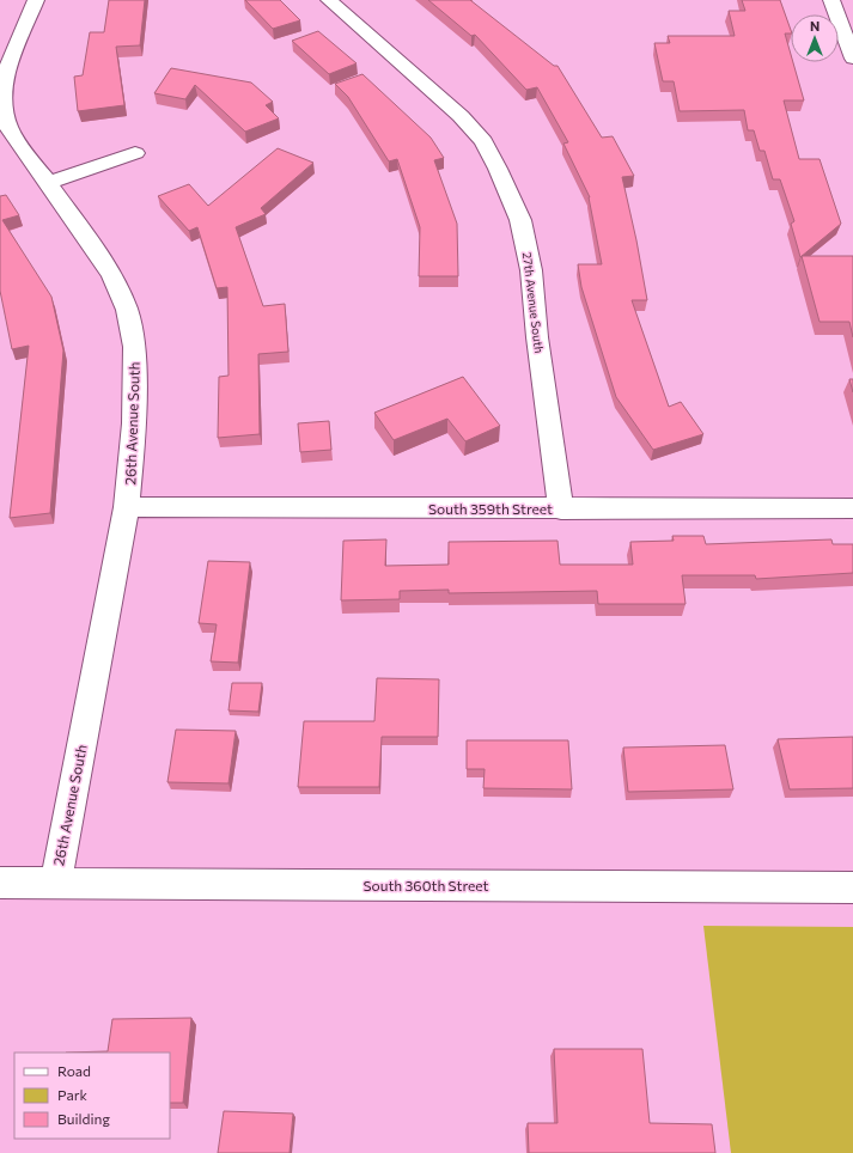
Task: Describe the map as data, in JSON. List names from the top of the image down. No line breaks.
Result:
{"streets":{"street":["27th Avenue South","26th Avenue South","South 359th Street","South 360th Street"]},"crossings":[["27th Avenue South","South 359th Street"],["26th Avenue South","South 359th Street"],["26th Avenue South","South 360th Street"]],"legend":["Road","Park","Building"],"north":"top"}
